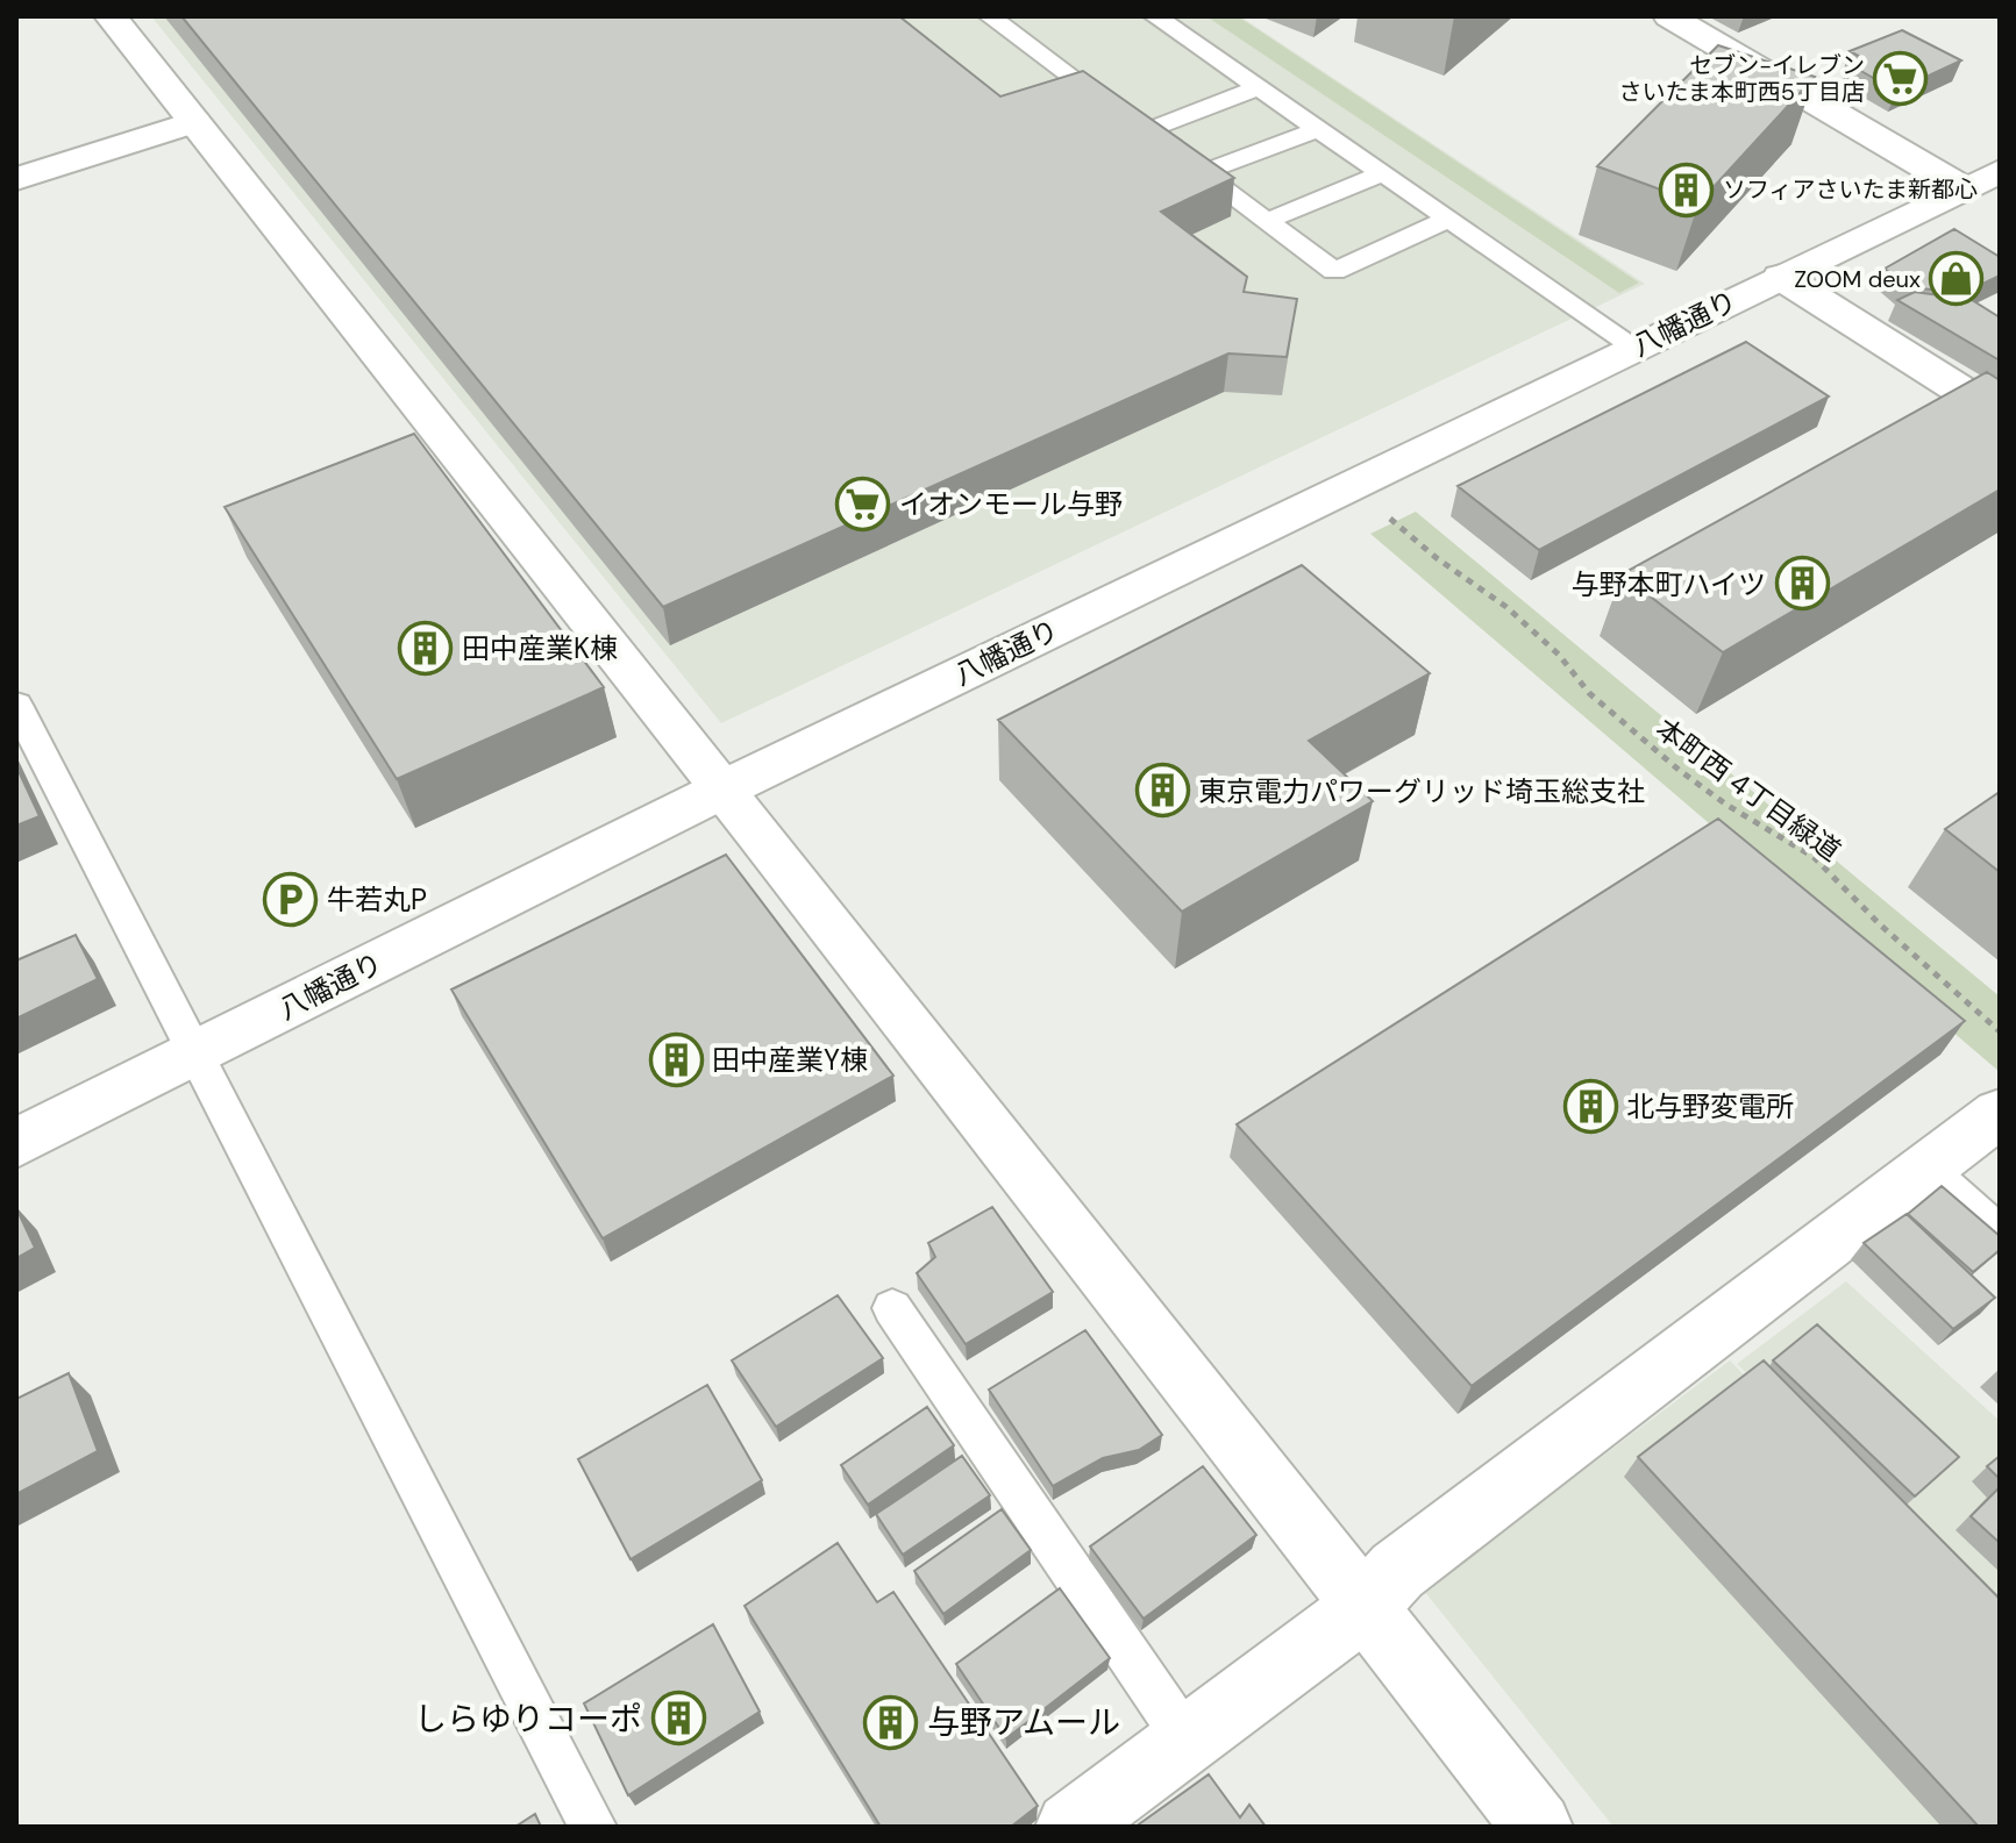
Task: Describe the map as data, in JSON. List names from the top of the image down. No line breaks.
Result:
{"streets":{"street":["八幡通り"],"path":["本町西 4丁目緑道"]},"places":{"supermarket":["セブン-イレブン さいたま本町西5丁目店","イオンモール与野"],"building":["ソフィアさいたま新都心","与野本町ハイツ","田中産業K棟","東京電力パワーグリッド埼玉総支社","田中産業Y棟","北与野変電所","しらゆりコーポ","与野アムール"],"shop":["ZOOM deux"],"parking":["牛若丸P"]}}
